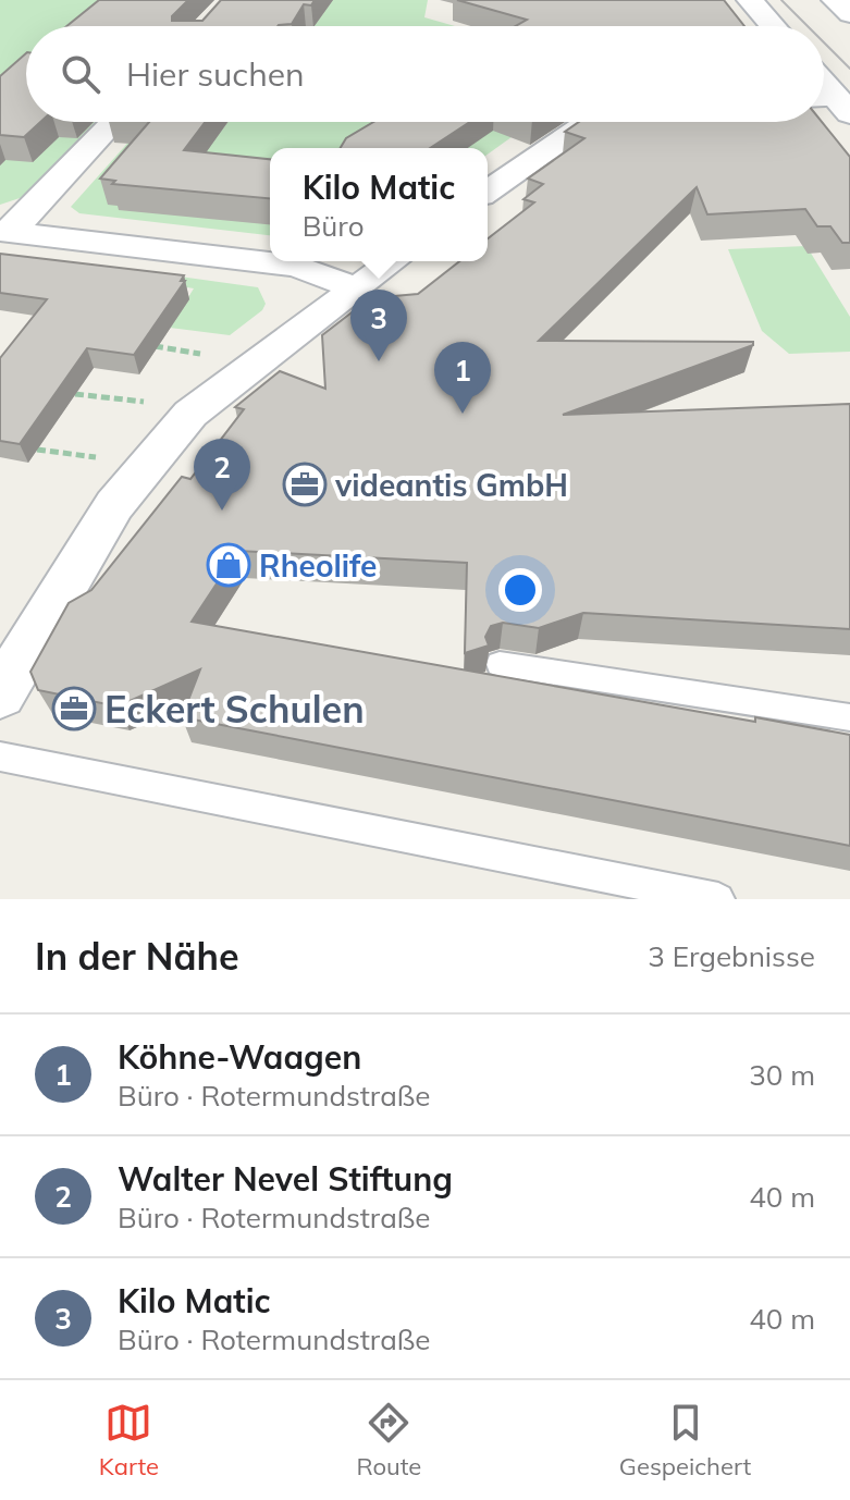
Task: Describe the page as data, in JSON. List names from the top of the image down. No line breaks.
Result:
{"places":{"office":["videantis GmbH","Eckert Schulen"],"shop":["Rheolife"]},"page":{"search":"Hier suchen","popup":["Kilo Matic","Büro"],"pins":["3","1","2"],"heading":["In der Nähe","3 Ergebnisse"],"list":[{"mark":"1","name":"Köhne-Waagen","note":"Büro · Rotermundstraße","value":"30 m"},{"mark":"2","name":"Walter Nevel Stiftung","note":"Büro · Rotermundstraße","value":"40 m"},{"mark":"3","name":"Kilo Matic","note":"Büro · Rotermundstraße","value":"40 m"}],"nav":["Karte","Route","Gespeichert"]}}
